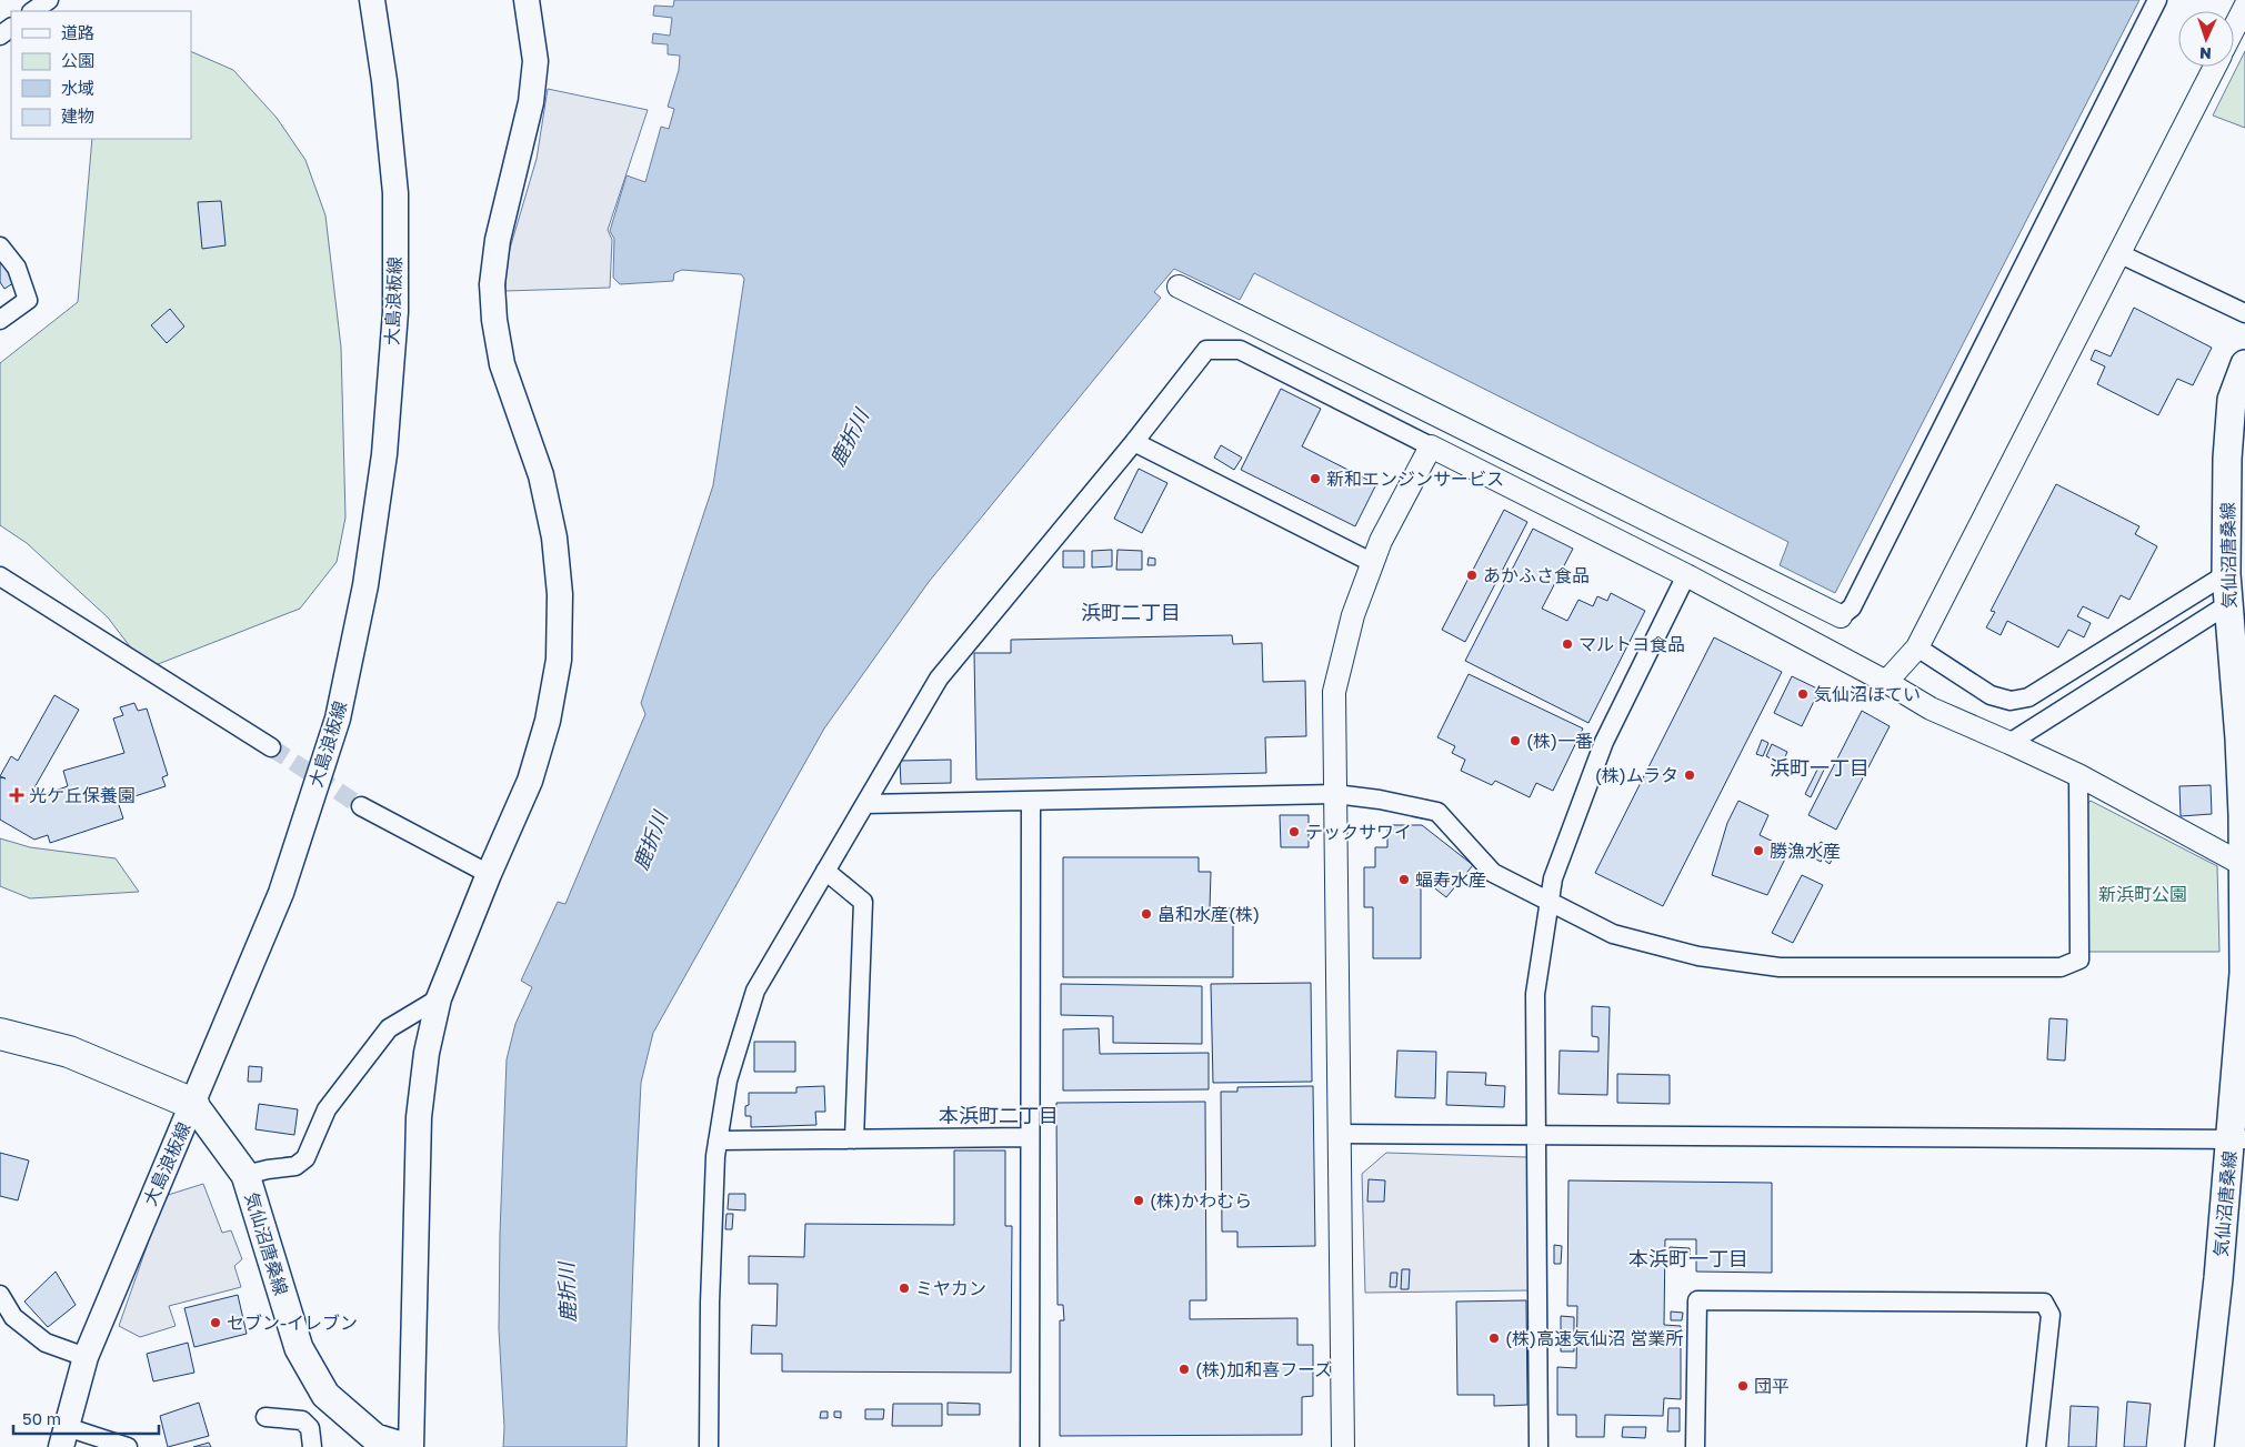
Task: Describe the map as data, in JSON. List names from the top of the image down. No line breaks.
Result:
{"streets":{"main road":["大島浪板線","気仙沼唐桑線"]},"crossings":[["大島浪板線","気仙沼唐桑線"]],"districts":["浜町二丁目","浜町一丁目","本浜町二丁目","本浜町一丁目"],"water":["鹿折川"],"parks":["新浜町公園"],"places":{"other":["新和エンジンサービス","あかふさ食品","マルトヨ食品","気仙沼ほてい","(株)一番","(株)ムラタ","テックサワイ","勝漁水産","蝠寿水産","畠和水産(株)","(株)かわむら","ミヤカン","セブン-イレブン","(株)高速気仙沼 営業所","(株)加和喜フーズ","団平"],"health":["光ケ丘保養園"]},"legend":["道路","公園","水域","建物"],"scale_bar":"50 m","north":"bottom"}
